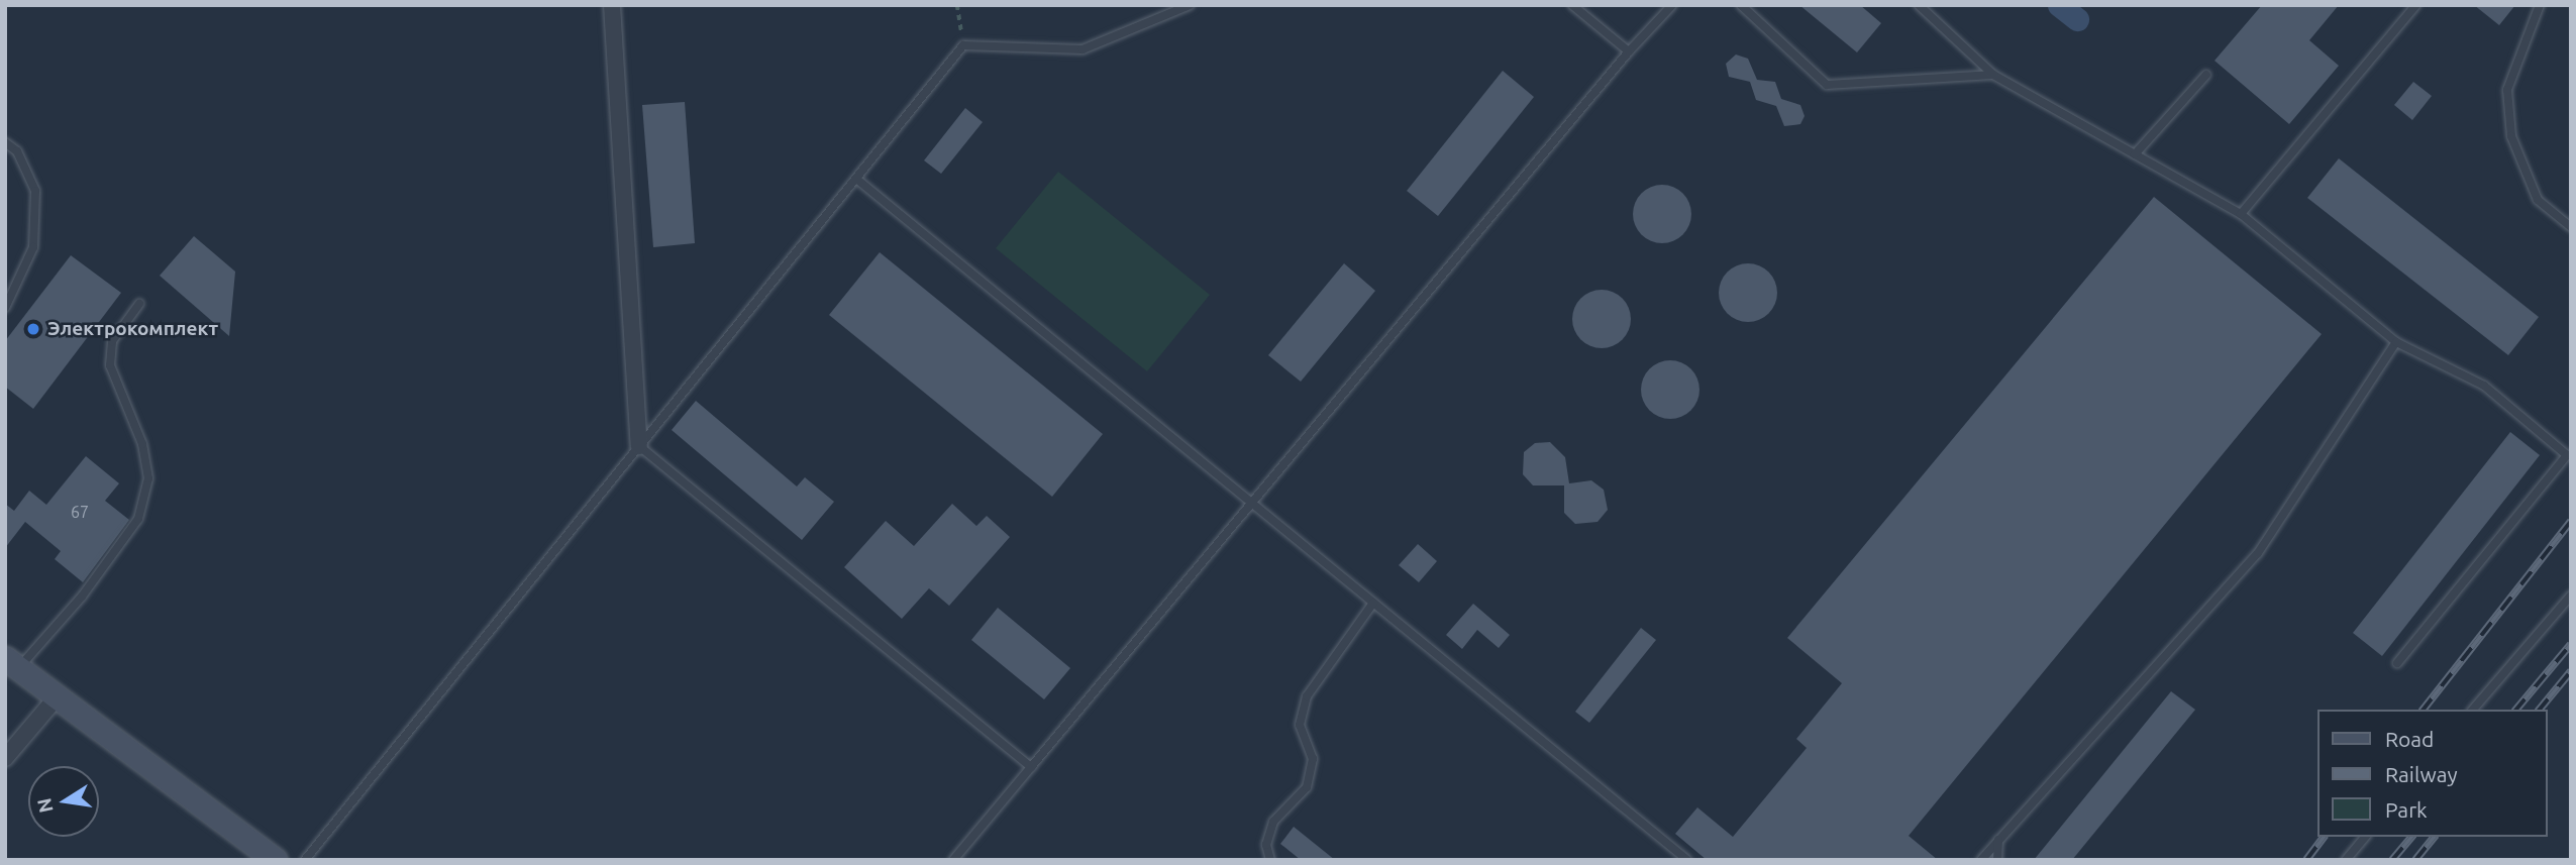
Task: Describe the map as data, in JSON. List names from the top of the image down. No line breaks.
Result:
{"places":["Электрокомплект"],"house_numbers":["67"],"legend":["Road","Railway","Park"],"north":"left"}
